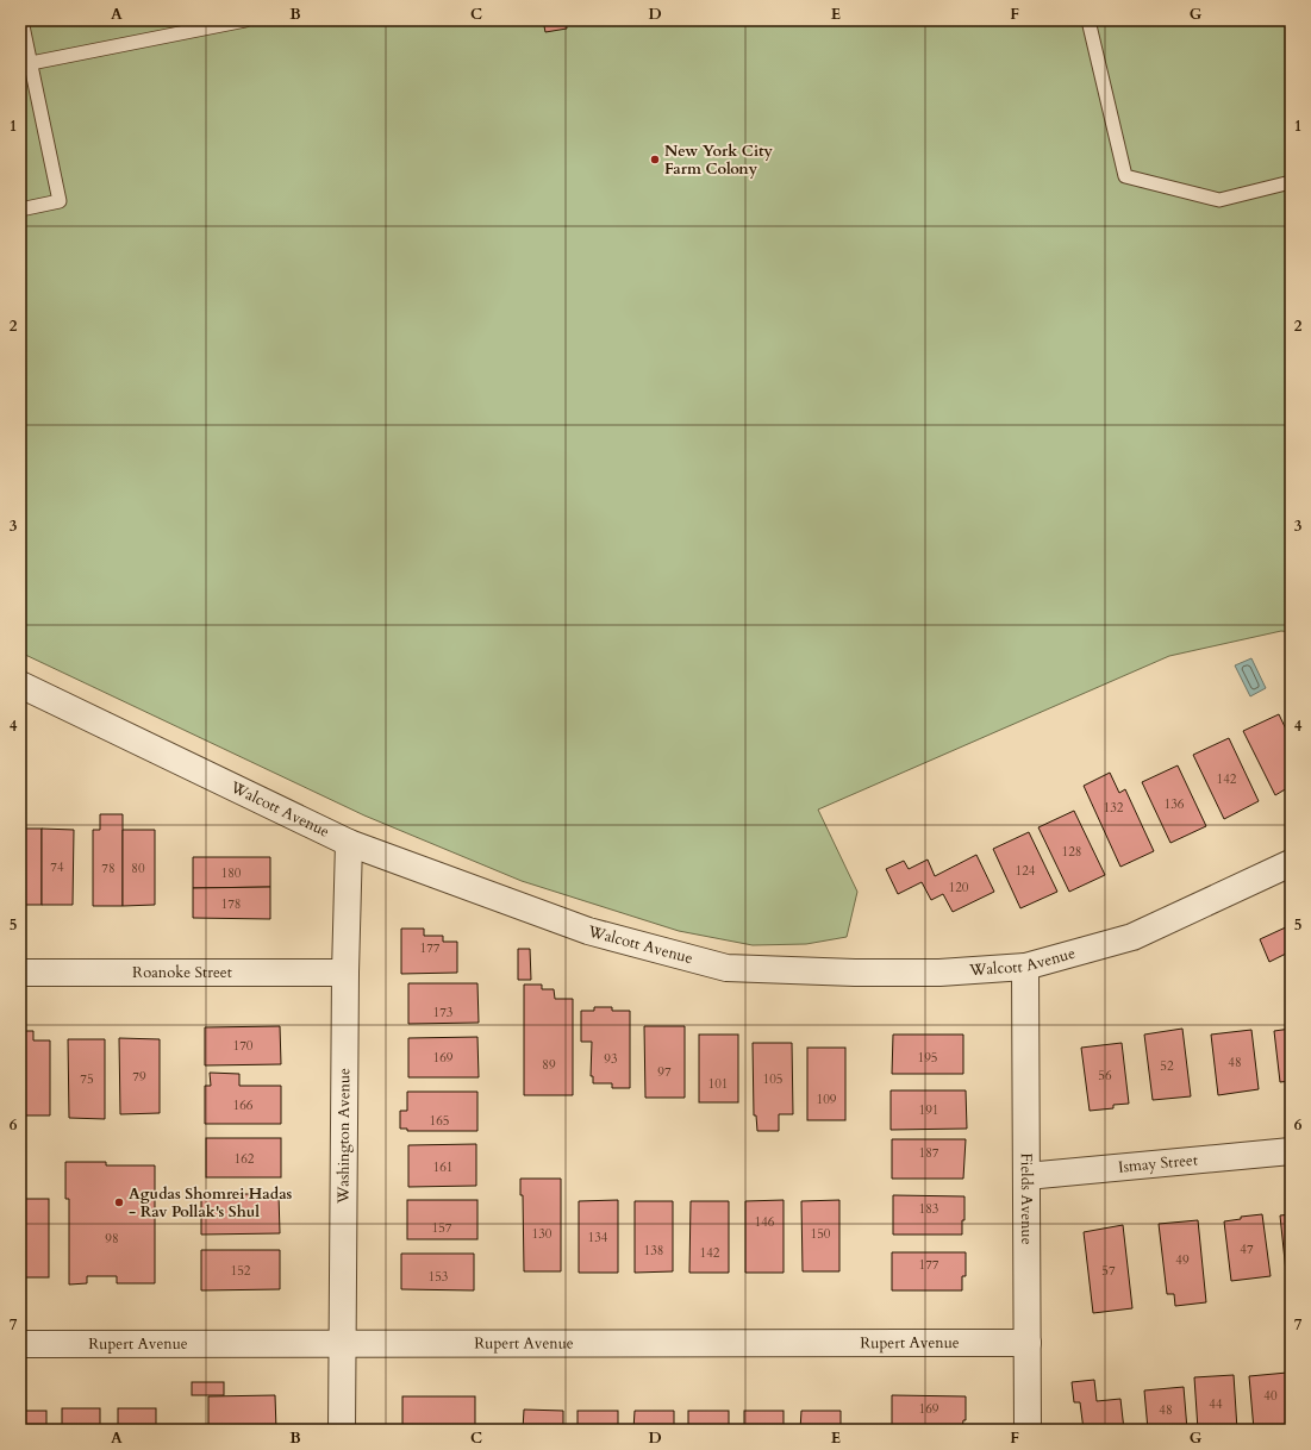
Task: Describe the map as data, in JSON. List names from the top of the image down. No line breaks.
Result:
{"streets":{"street":["Walcott Avenue","Roanoke Street","Washington Avenue","Ismay Street","Fields Avenue","Rupert Avenue"]},"crossings":[["Walcott Avenue","Washington Avenue"],["Walcott Avenue","Fields Avenue"],["Roanoke Street","Washington Avenue"],["Washington Avenue","Rupert Avenue"],["Ismay Street","Fields Avenue"],["Fields Avenue","Rupert Avenue"]],"places":["New York City Farm Colony","Agudas Shomrei Hadas - Rav Pollak's Shul"],"house_numbers":["142","136","132","128","74","78","80","124","180","120","178","177","173","170","169","195","93","48","89","52","97","56","79","75","105","101","109","166","191","165","187","162","161","183","146","157","130","150","134","98","47","138","142","49","177","152","57","153","40","44","169","48"],"grid":{"columns":["A","B","C","D","E","F","G"],"rows":["1","2","3","4","5","6","7"]}}
